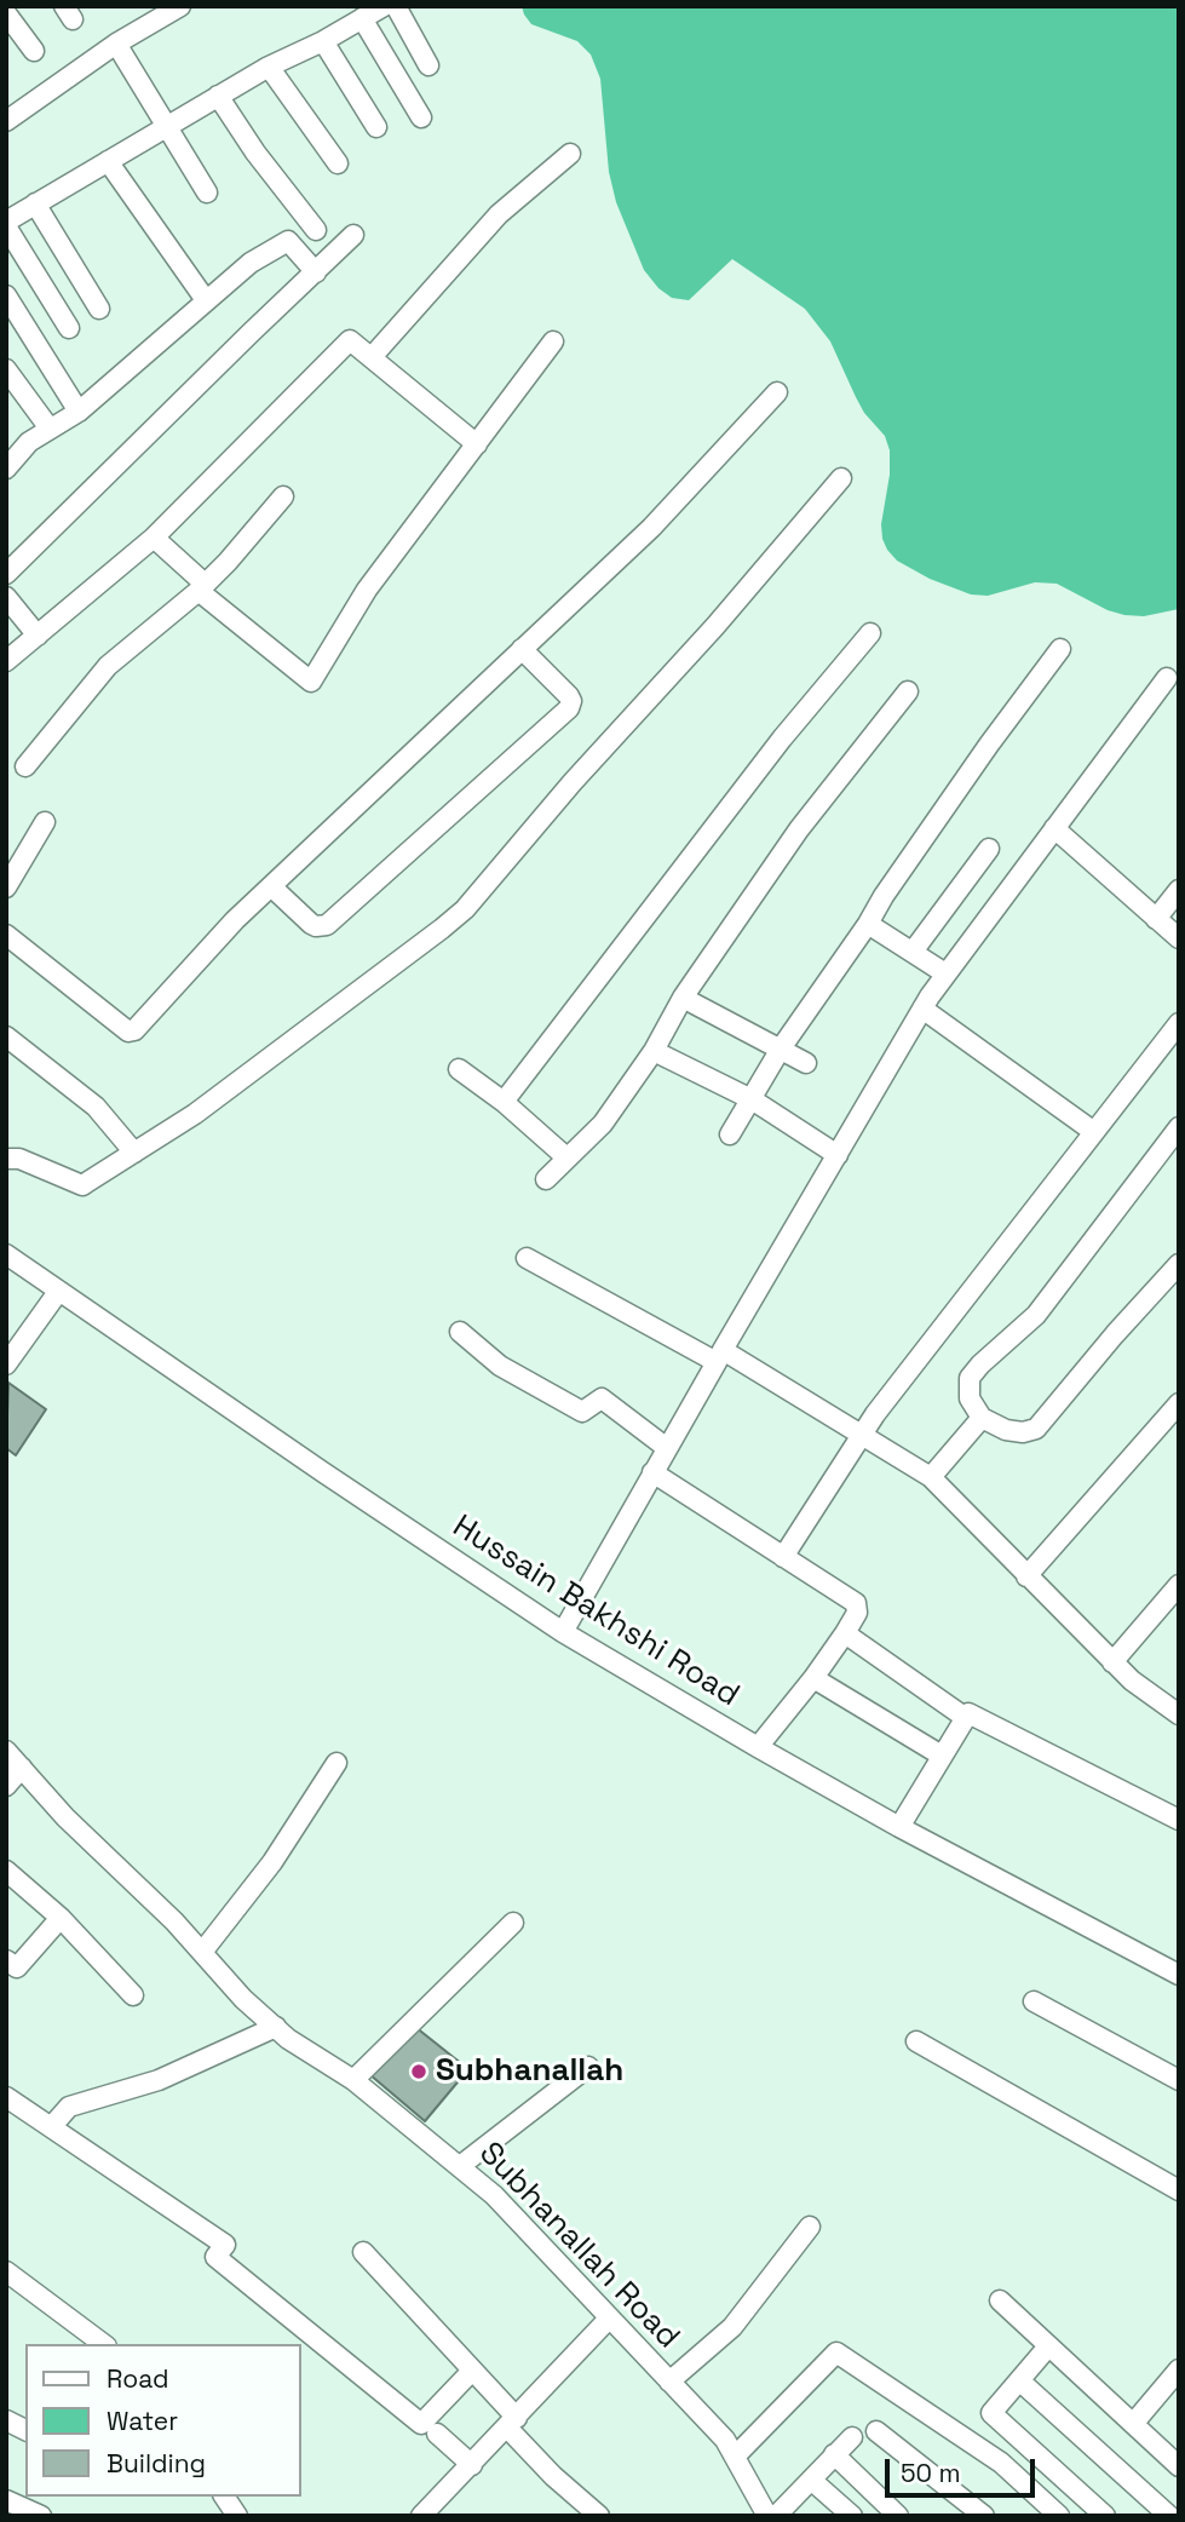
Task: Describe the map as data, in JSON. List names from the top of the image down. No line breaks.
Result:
{"streets":{"street":["Hussain Bakhshi Road","Subhanallah Road"]},"places":["Subhanallah"],"legend":["Road","Water","Building"],"scale_bar":"50 m"}
